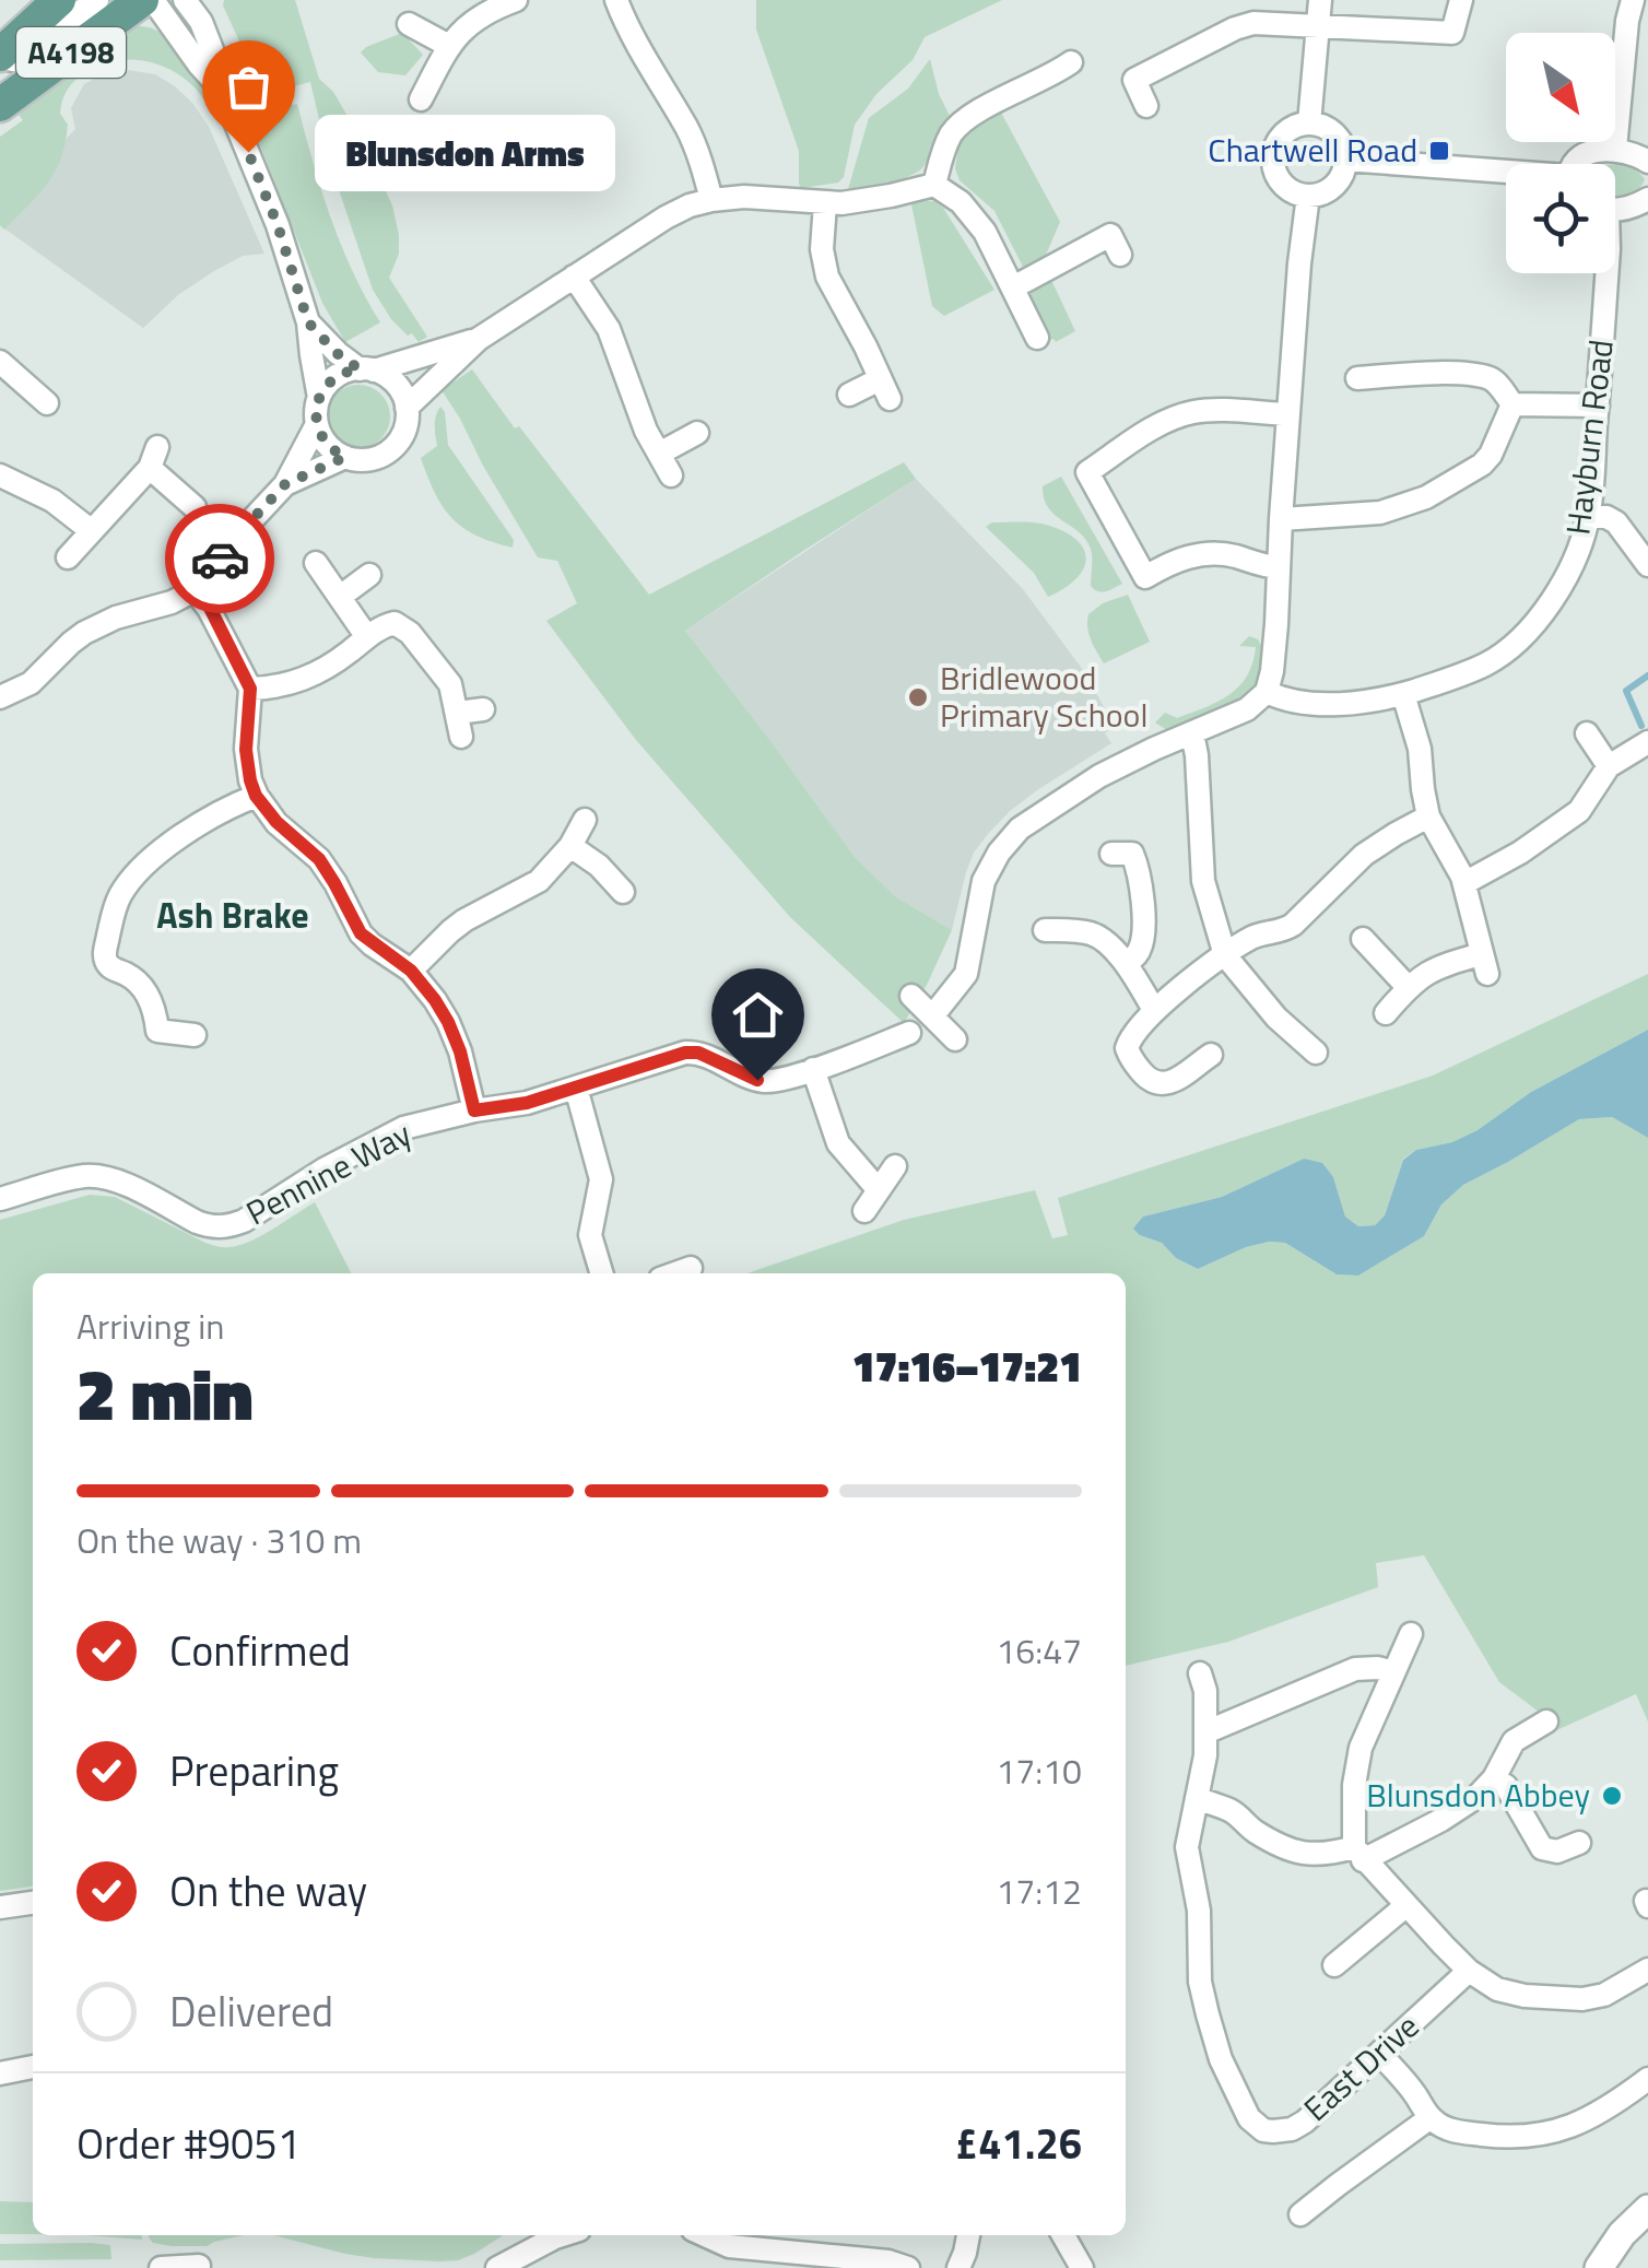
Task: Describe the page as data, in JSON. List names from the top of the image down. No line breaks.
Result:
{"streets":{"main road":["A4198"],"street":["Hayburn Road","Pennine Way","East Drive"]},"districts":["Ash Brake"],"places":{"transit":["Chartwell Road"],"other":["Blunsdon Arms","Bridlewood Primary School","Blunsdon Abbey"]},"north":"bottom right","page":{"bubble":"Blunsdon Arms","heading":["2 min","Arriving in","17:16–17:21"],"panel":["Order #9051","£41.26"],"bar":"On the way · 310 m","list":[["Confirmed","16:47"],["Preparing","17:10"],["On the way","17:12"],"Delivered"]}}
